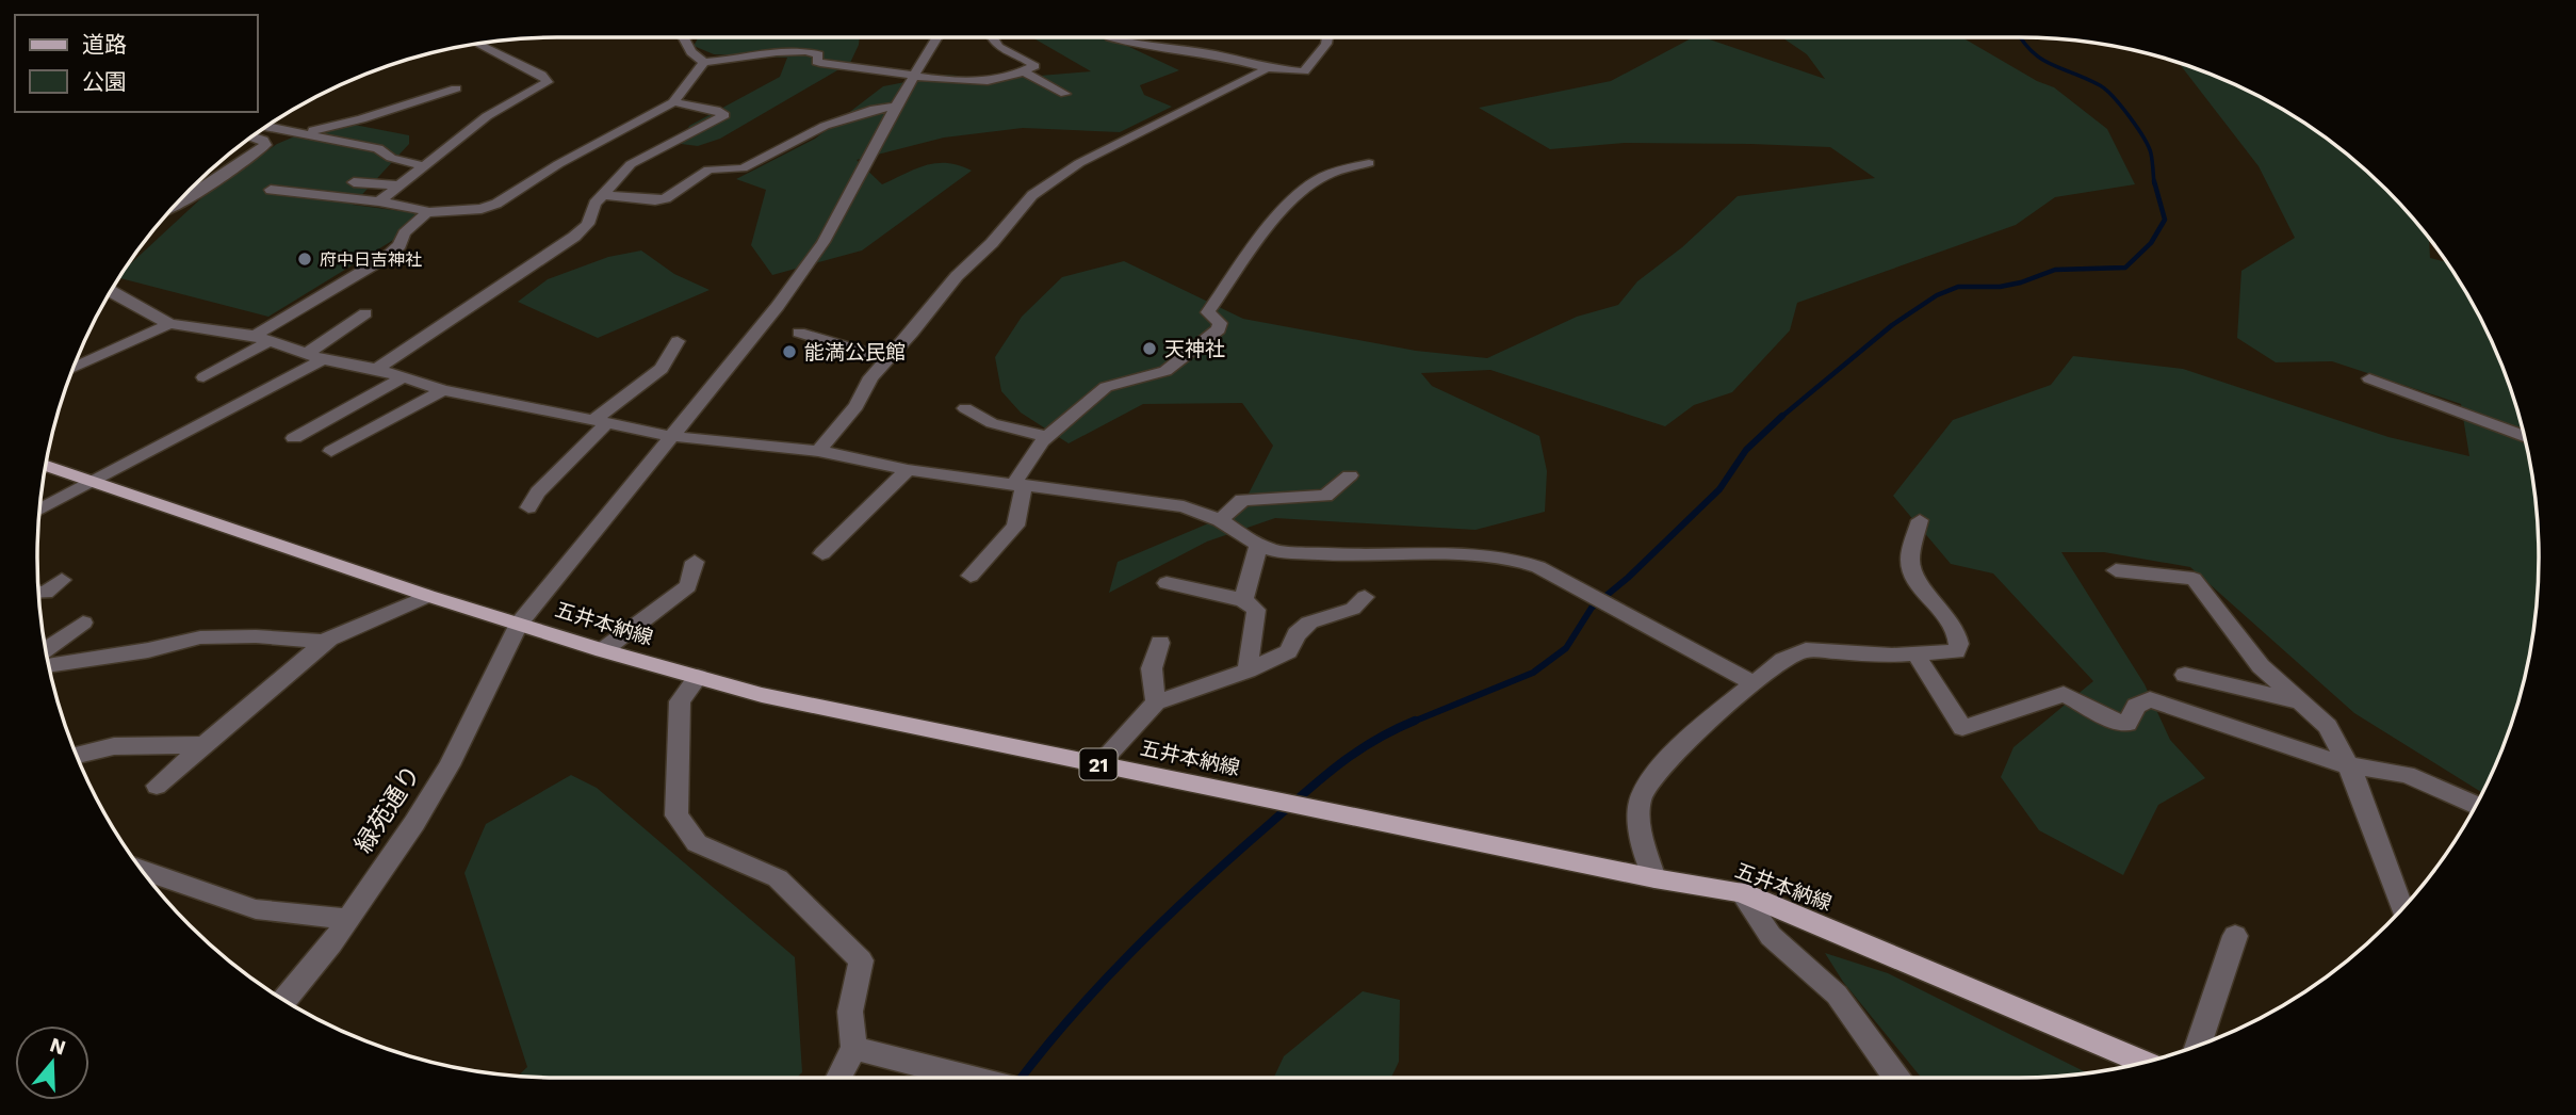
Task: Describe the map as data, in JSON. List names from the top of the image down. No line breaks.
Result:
{"streets":{"main road":["五井本納線","21"],"street":["緑苑通り"]},"crossings":[["五井本納線","緑苑通り"]],"places":["府中日吉神社","天神社","能満公民館"],"legend":["道路","公園"],"north":"top"}
